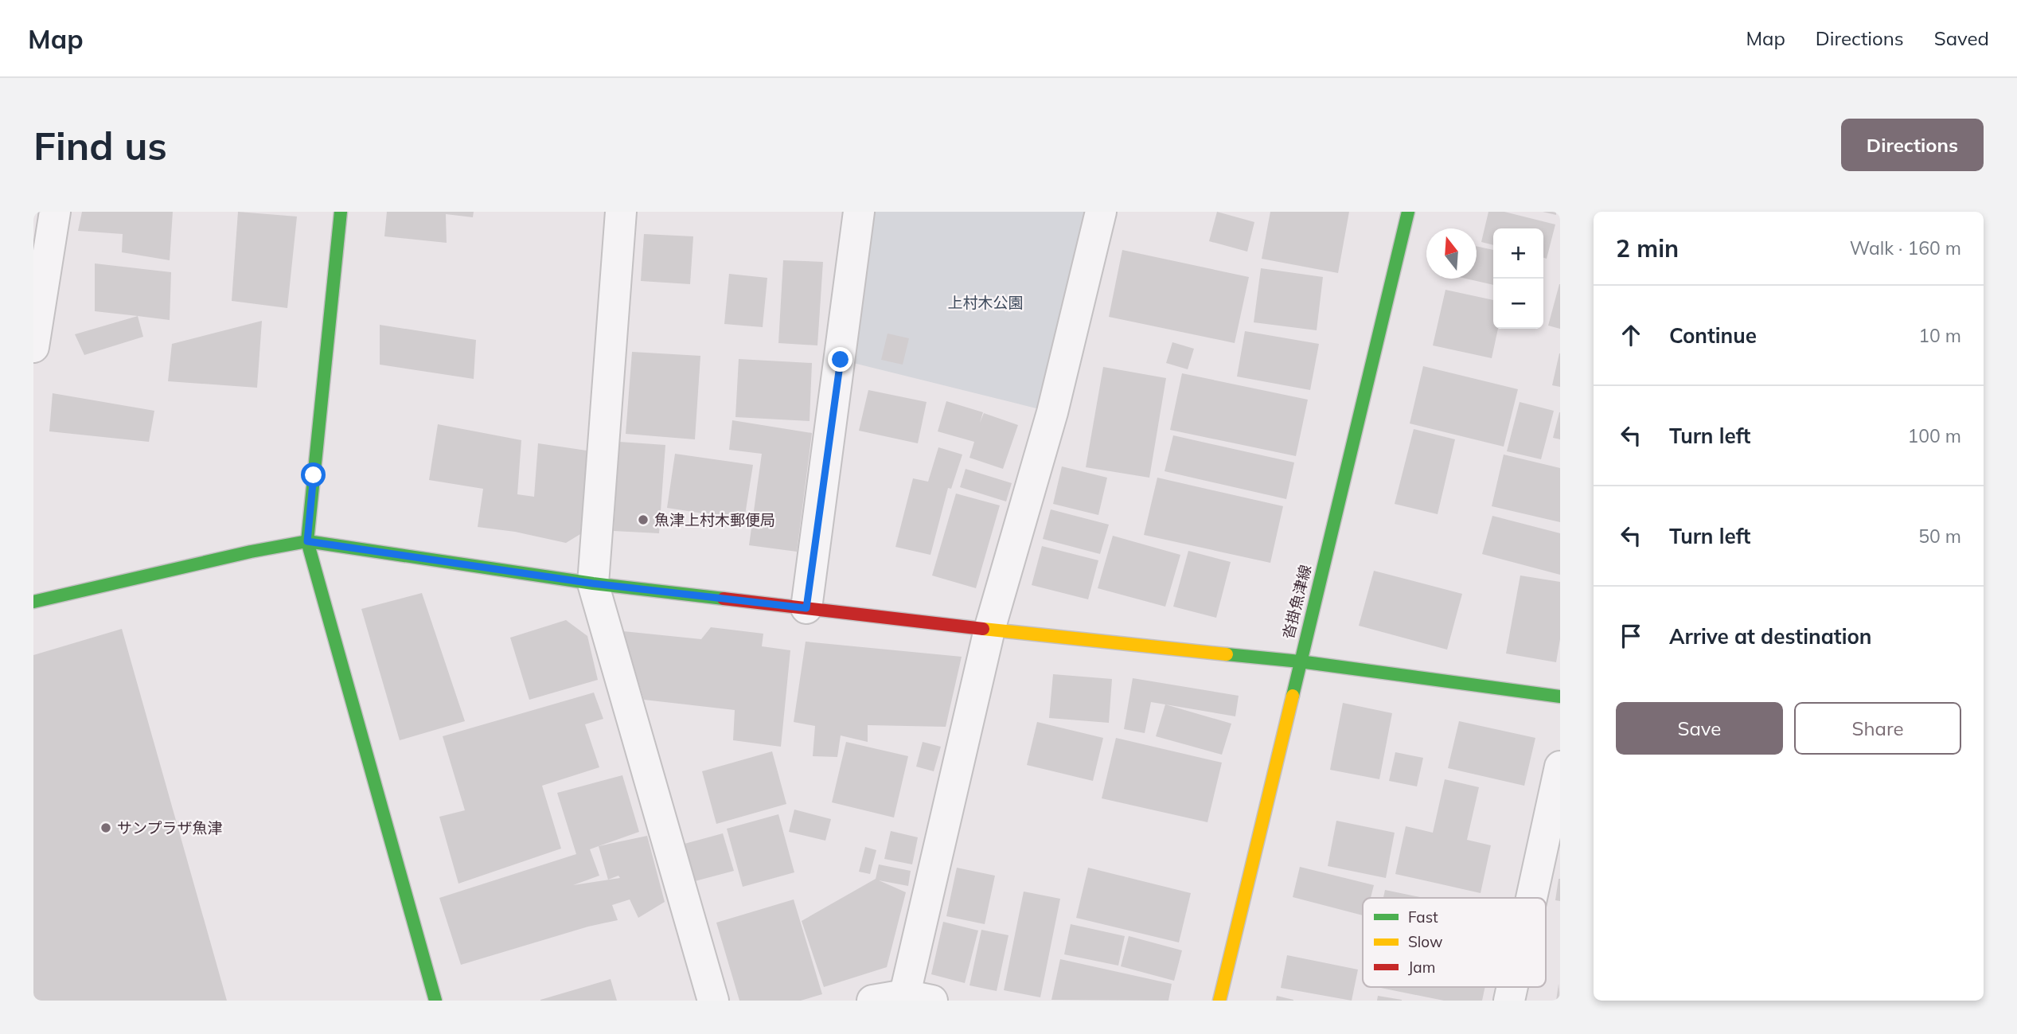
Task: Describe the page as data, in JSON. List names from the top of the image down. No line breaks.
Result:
{"streets":{"street":["沓掛魚津線"]},"parks":["上村木公園"],"places":["魚津上村木郵便局","サンプラザ魚津"],"legend":["Fast","Slow","Jam"],"north":"top","page":{"header":"Map","nav":["Map","Directions","Saved"],"buttons":["Directions",["Save","Share"]],"title":"Find us","heading":["2 min","Walk · 160 m"],"map_buttons":["+","−"],"list":[["Continue","10 m"],["Turn left","100 m"],["Turn left","50 m"],"Arrive at destination"]}}
